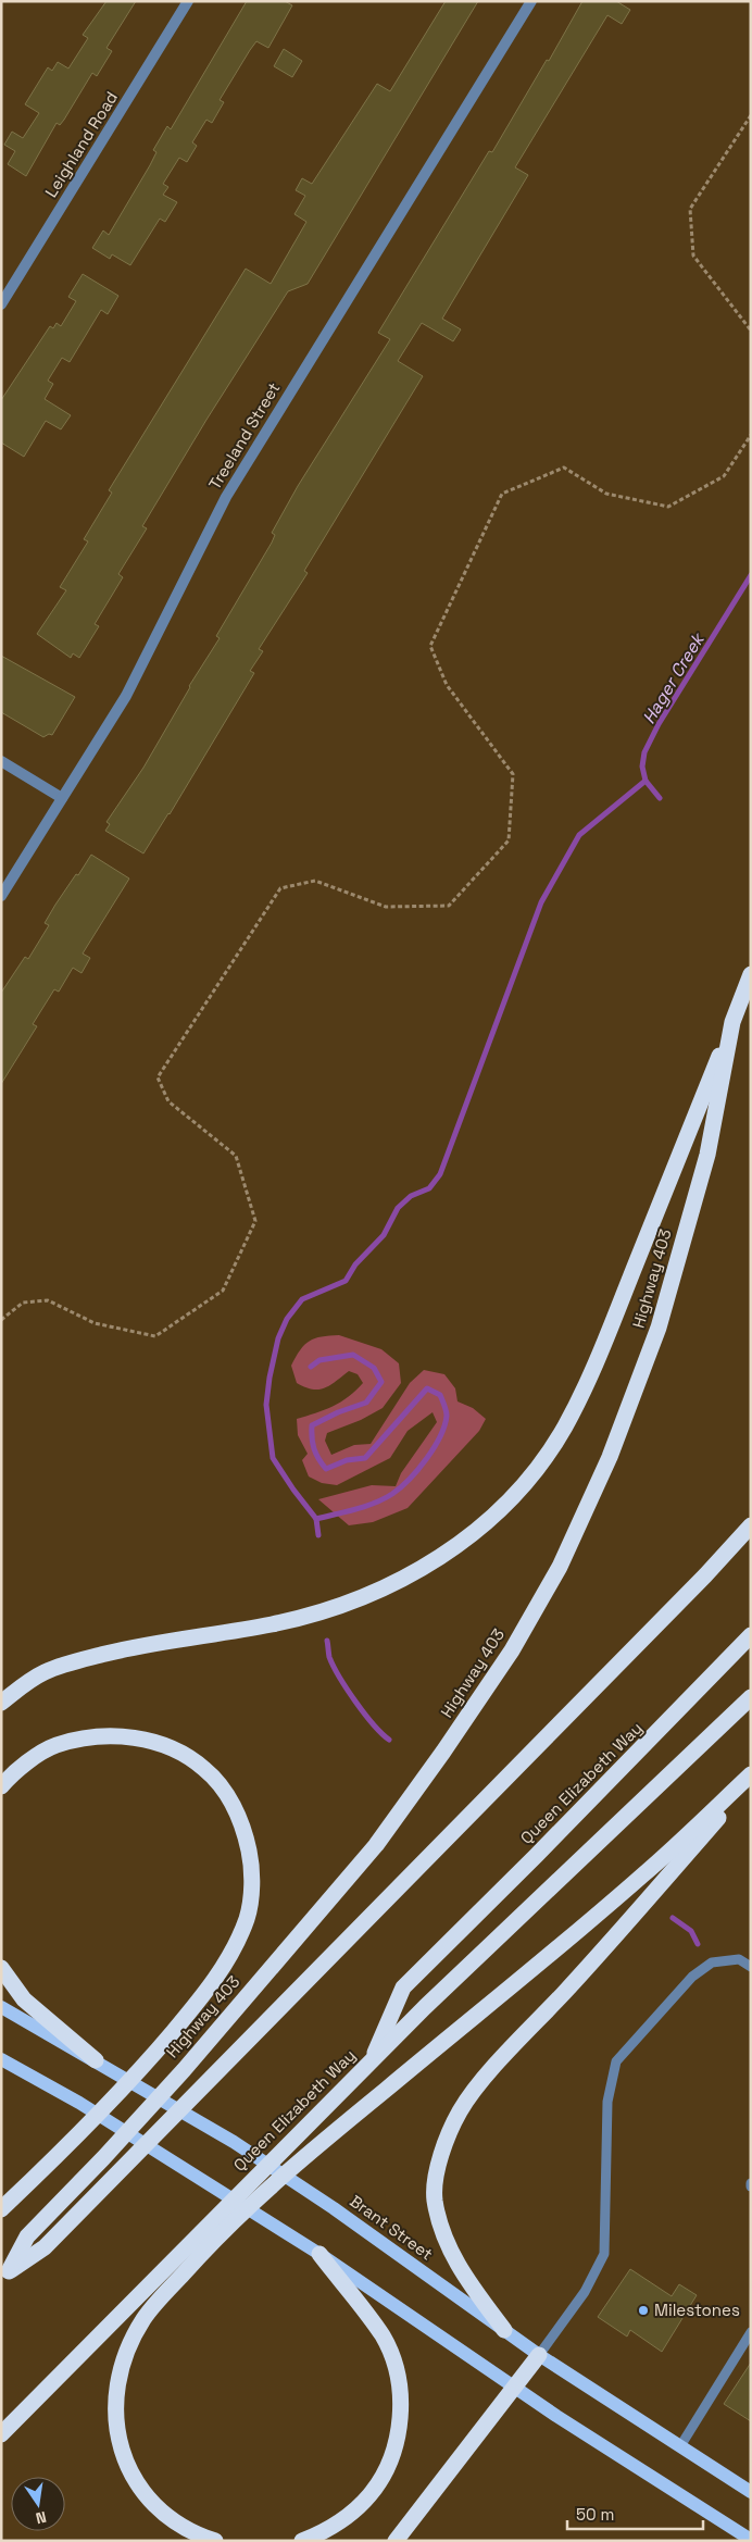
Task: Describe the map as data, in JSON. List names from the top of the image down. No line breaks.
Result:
{"streets":{"highway":["Highway 403","Queen Elizabeth Way"],"main road":["Brant Street"],"street":["Leighland Road","Treeland Street"]},"water":["Hager Creek"],"places":["Milestones"],"scale_bar":"50 m","north":"bottom"}
